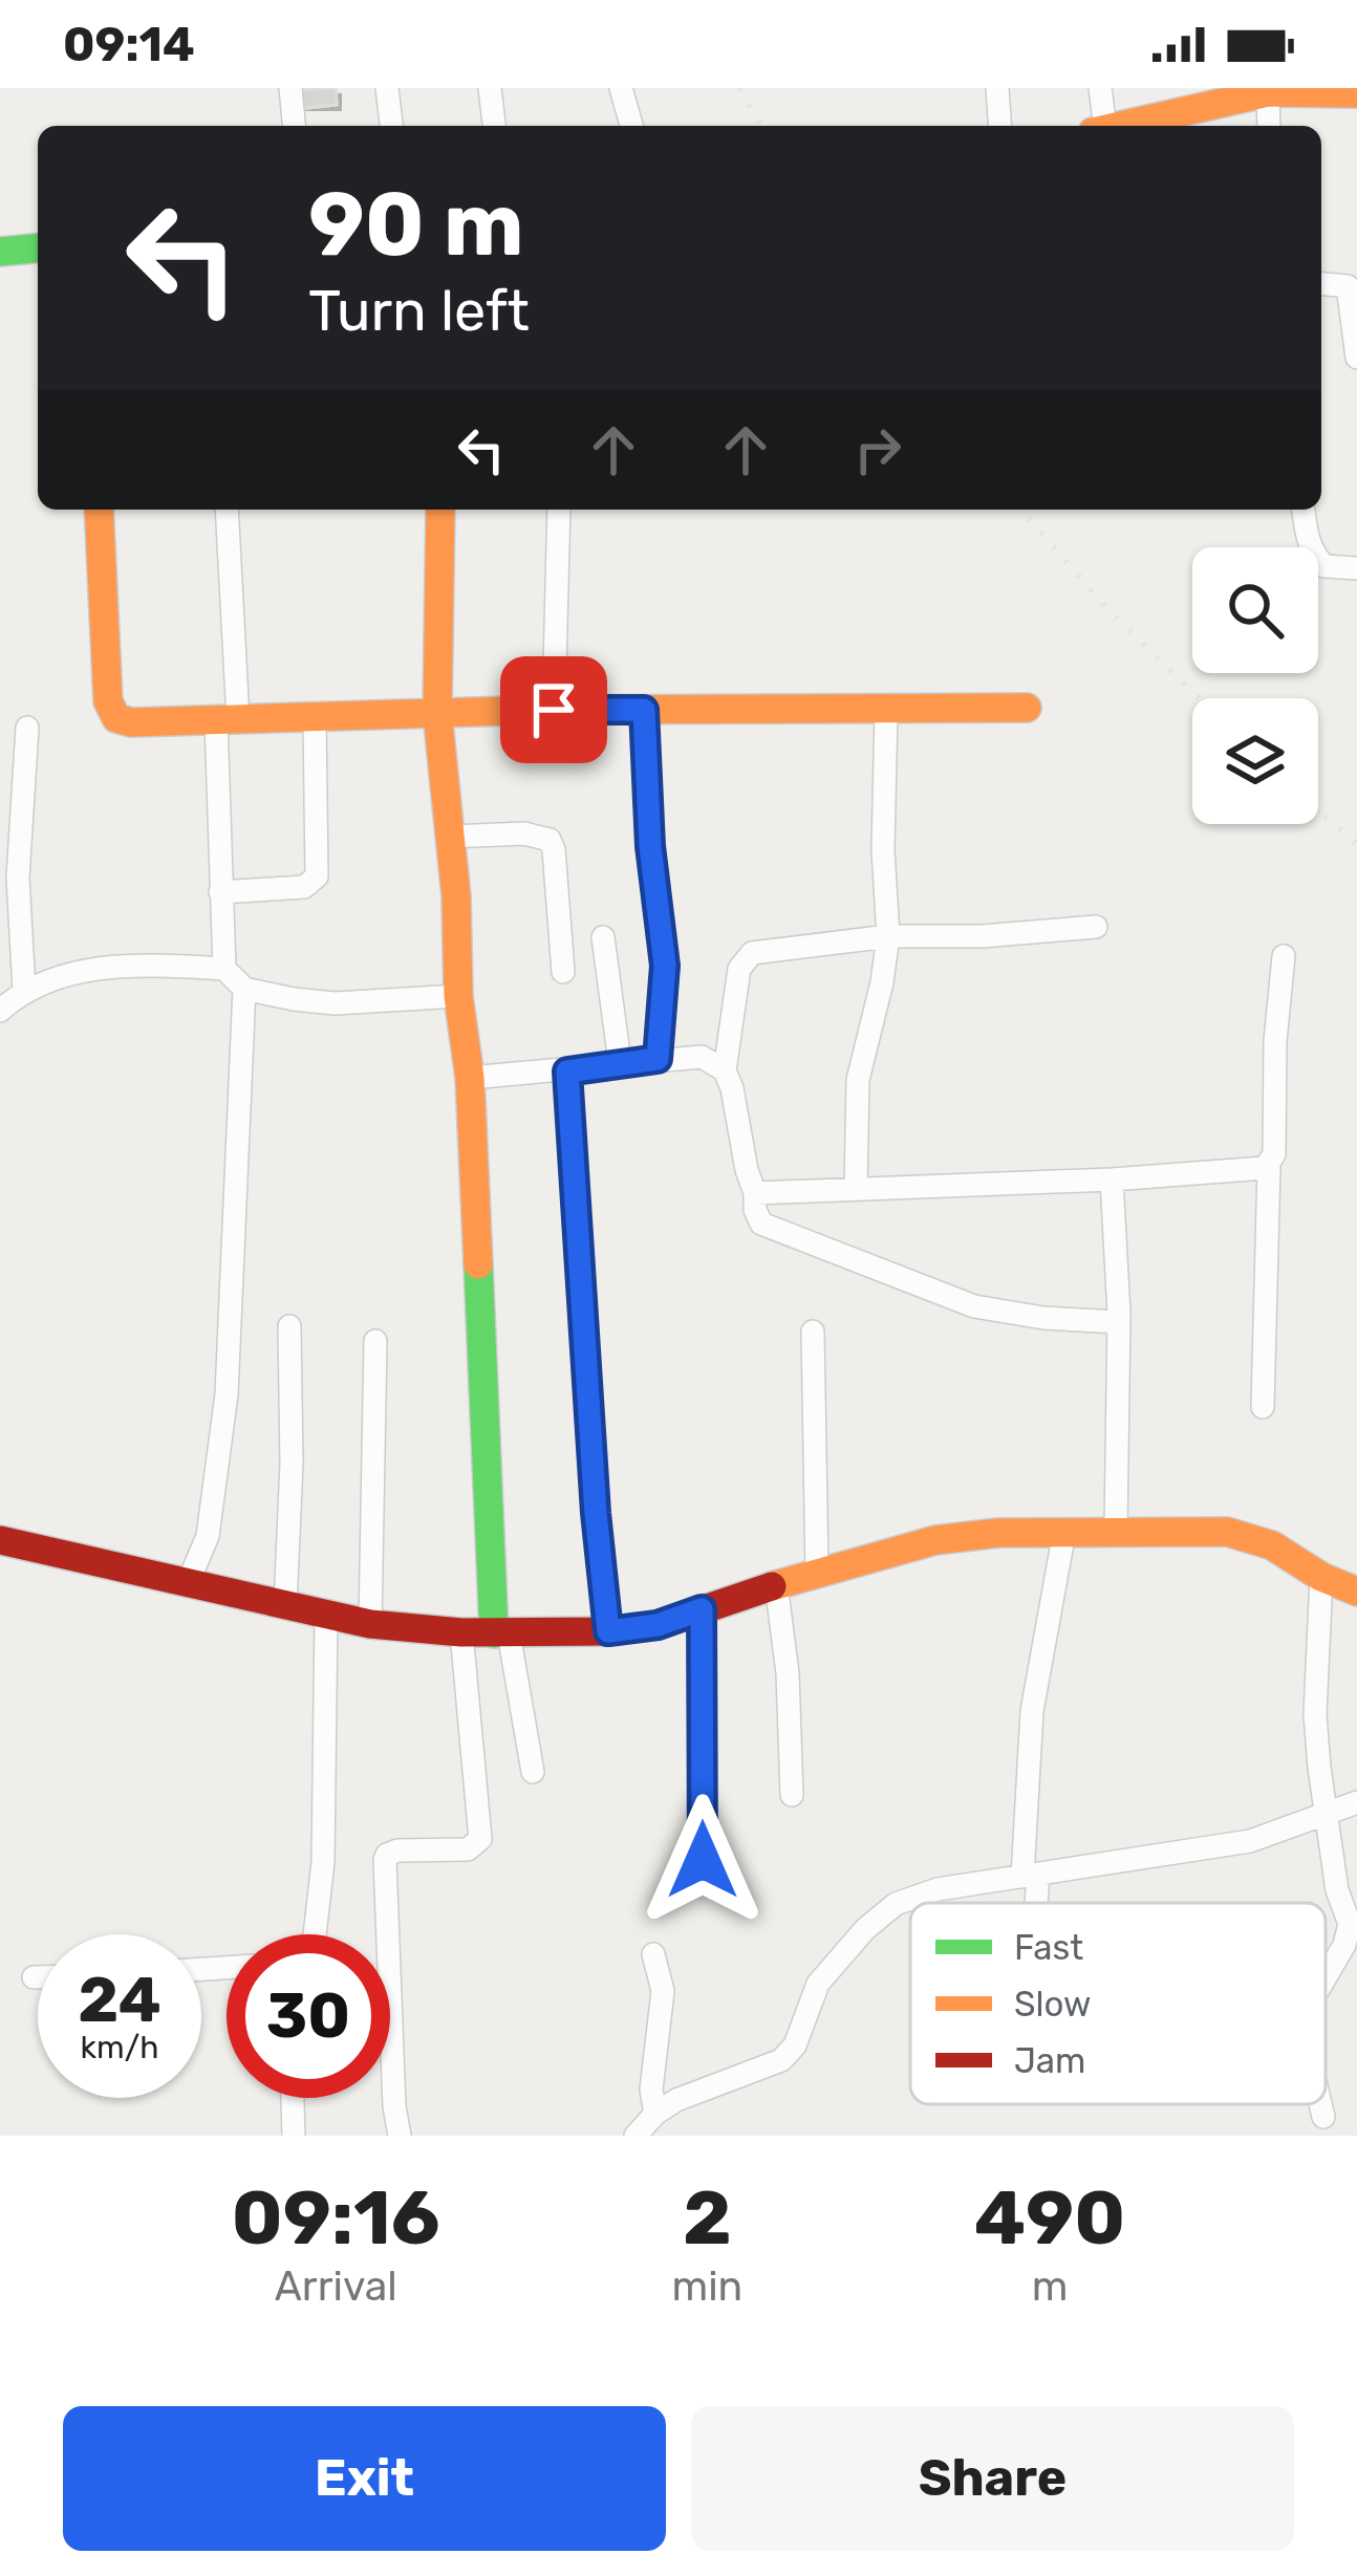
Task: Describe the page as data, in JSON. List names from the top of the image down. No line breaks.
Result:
{"legend":["Fast","Slow","Jam"],"page":{"status":"09:14","turn":["90 m","Turn left"],"speed":"24 km/h","limit":"30","eta":["09:16","Arrival","2","min","490","m"],"buttons":["Exit","Share"]}}
